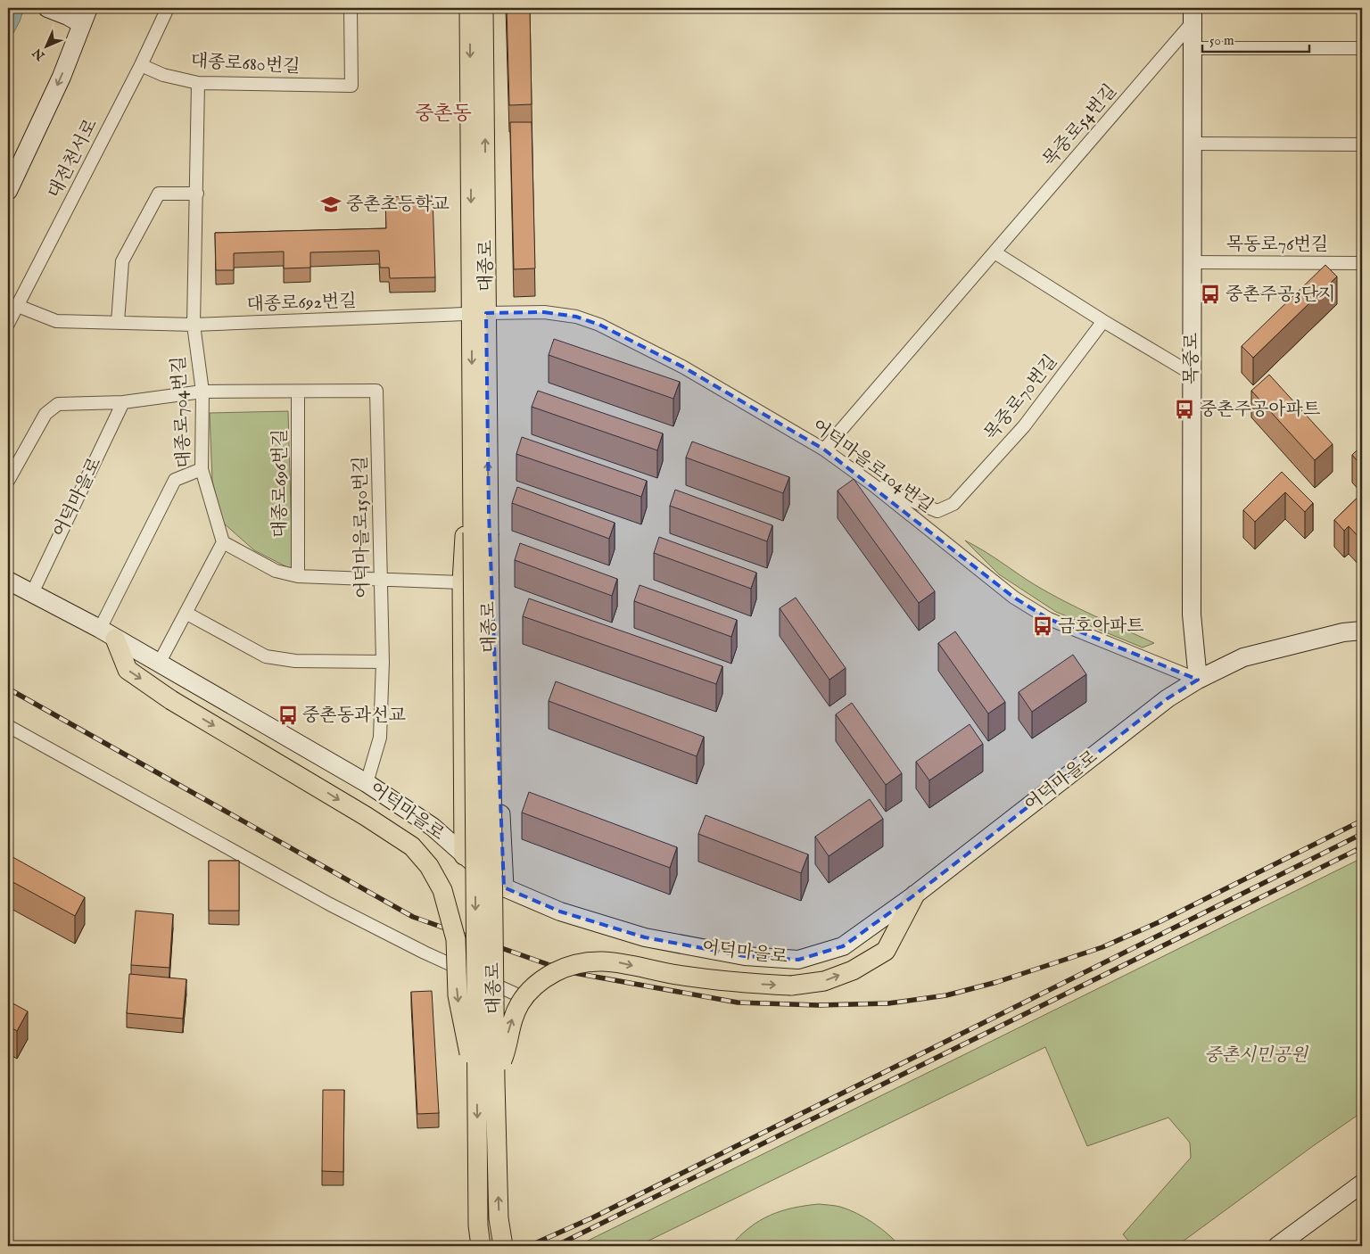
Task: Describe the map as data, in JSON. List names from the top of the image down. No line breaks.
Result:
{"streets":{"main road":["대종로","목중로","어덕마을로"],"street":["대종로680번길","목중로54번길","대전천서로","목동로76번길","대종로692번길","목중로70번길","대종로704번길","어덕마을로104번길","대종로696번길","어덕마을로150번길"]},"crossings":[["대종로680번길","대전천서로"],["대종로680번길","대종로704번길"],["목중로54번길","목중로"],["목중로54번길","어덕마을로104번길"],["대전천서로","대종로692번길"],["목동로76번길","목중로"],["대종로","대종로692번길"],["대종로","어덕마을로104번길"],["대종로692번길","대종로704번길"],["대종로692번길","어덕마을로104번길"],["목중로","어덕마을로104번길"],["목중로","어덕마을로"],["목중로70번길","어덕마을로104번길"],["어덕마을로104번길","어덕마을로"],["대종로696번길","어덕마을로150번길"],["어덕마을로","어덕마을로150번길"]],"districts":["중촌동"],"parks":["중촌시민공원"],"places":{"school or university":["중촌초등학교"],"bus stop":["중촌주공3단지","중촌주공아파트","금호아파트","중촌동과선교"]},"scale_bar":"50 m","north":"bottom left"}
